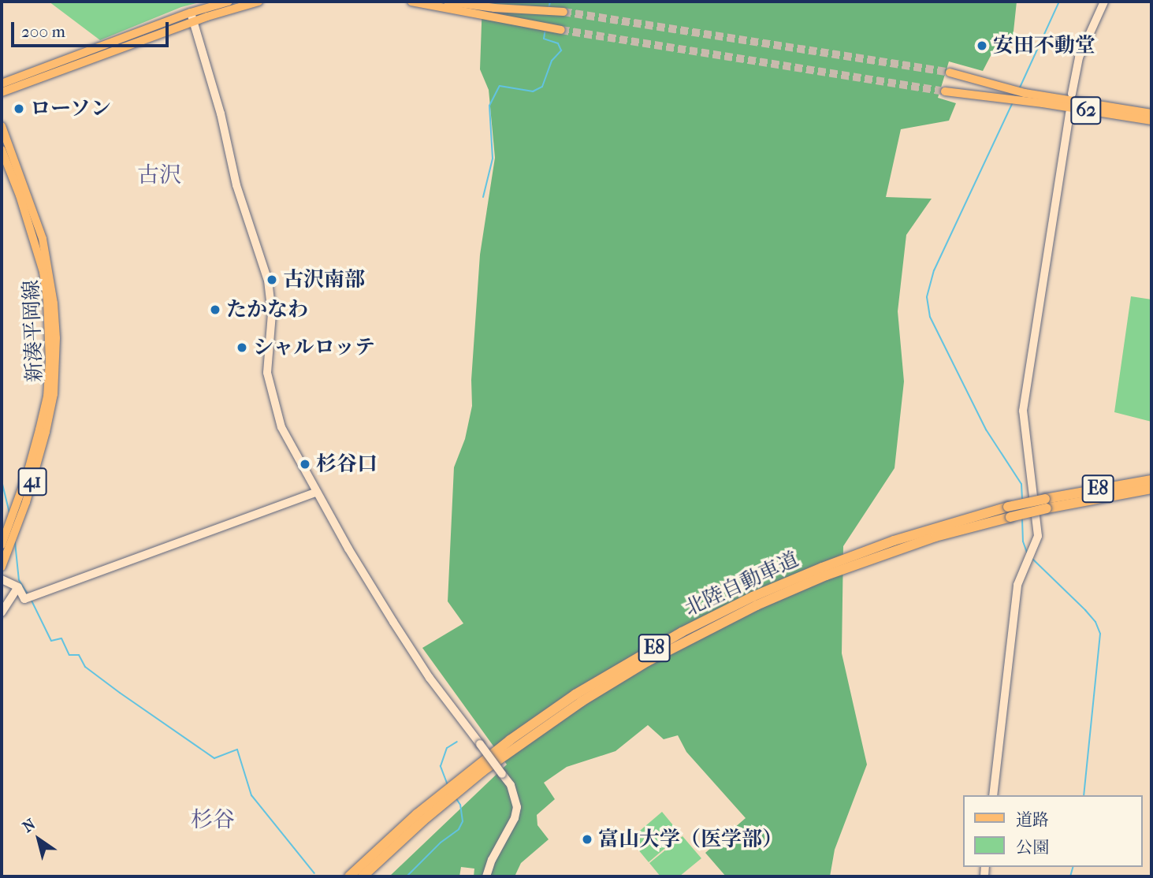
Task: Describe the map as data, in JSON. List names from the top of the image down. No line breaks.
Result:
{"streets":{"highway":["E8","北陸自動車道"],"main road":["62","新湊平岡線","41"]},"districts":["古沢","杉谷"],"places":["安田不動堂","ローソン","古沢南部","たかなわ","シャルロッテ","杉谷口","富山大学（医学部）"],"legend":["道路","公園"],"scale_bar":"200 m","north":"top left"}
